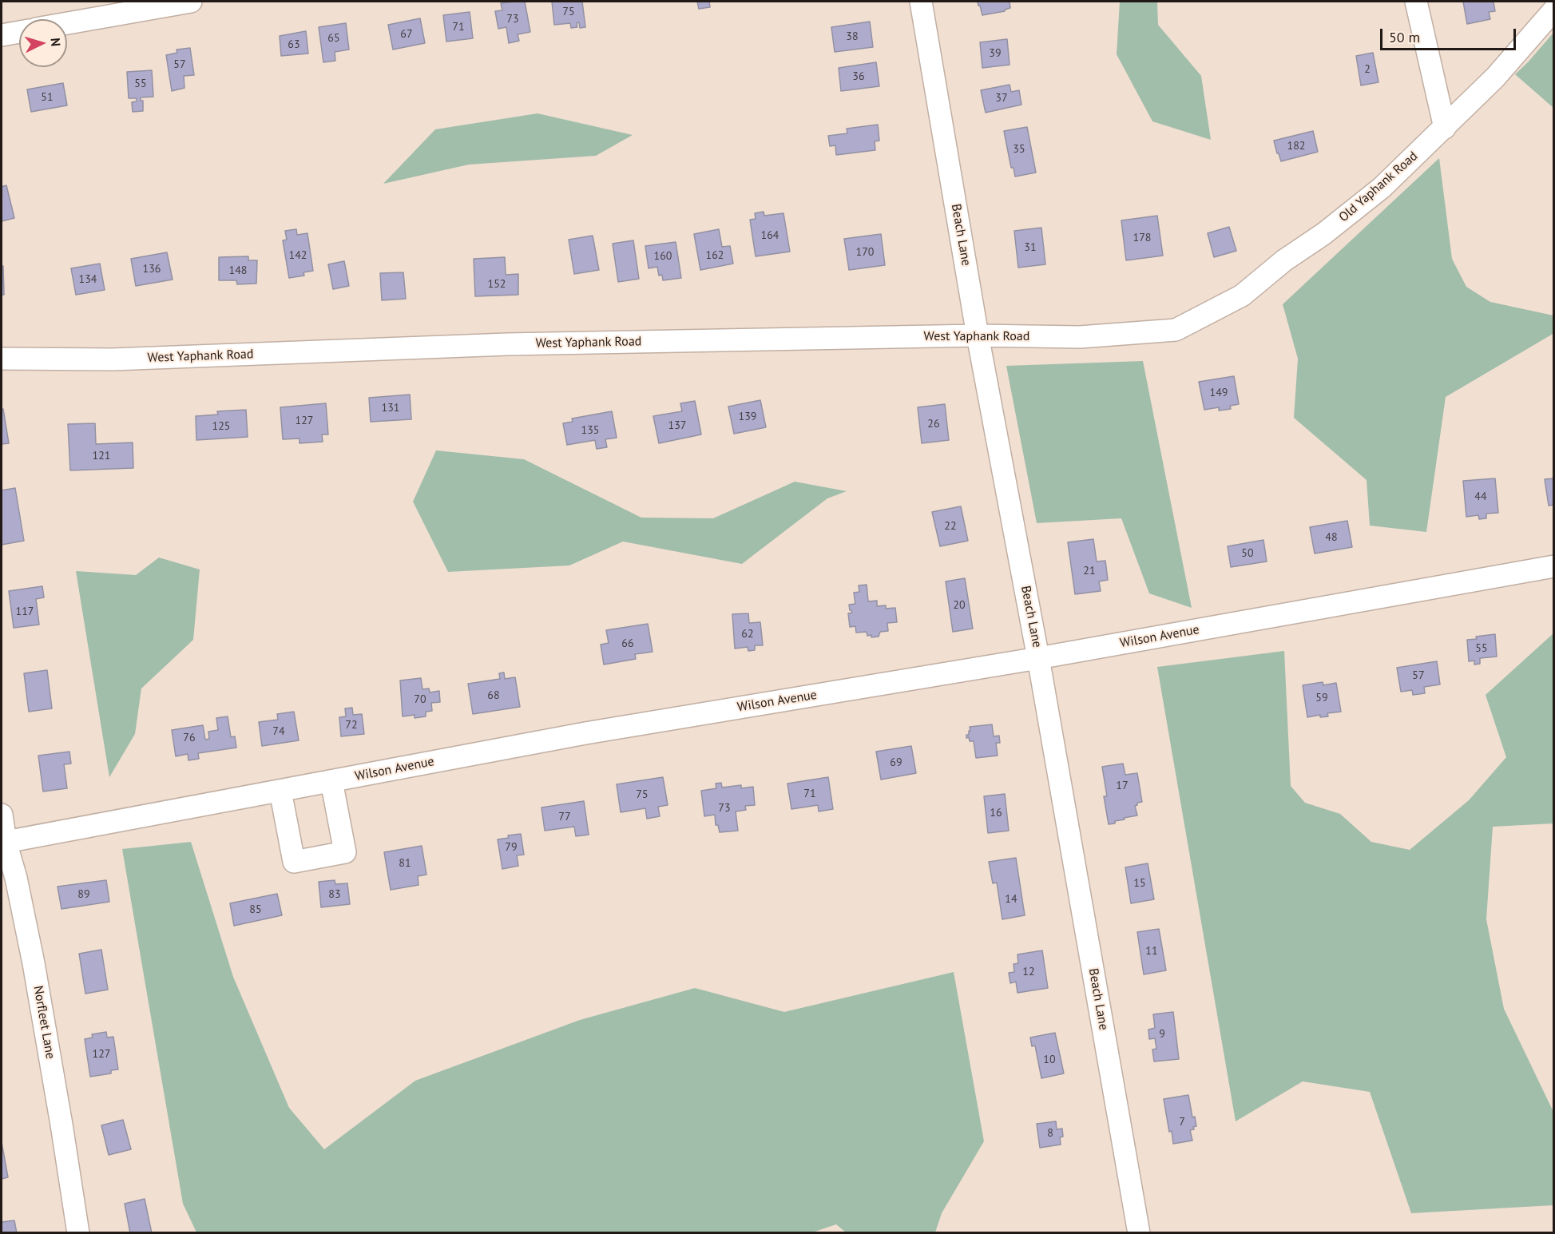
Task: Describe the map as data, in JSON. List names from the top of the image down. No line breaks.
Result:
{"streets":{"street":["Old Yaphank Road","Beach Lane","West Yaphank Road","Wilson Avenue","Norfleet Lane"]},"crossings":[["Old Yaphank Road","West Yaphank Road"],["Beach Lane","West Yaphank Road"],["Beach Lane","Wilson Avenue"],["Wilson Avenue","Norfleet Lane"]],"house_numbers":["75","73","71","67","38","65","63","39","57","2","36","55","51","37","182","35","164","178","31","170","142","162","160","136","148","134","152","149","131","139","127","26","137","125","135","121","44","22","48","50","21","20","117","62","66","55","57","68","59","70","72","74","76","69","17","71","75","73","16","77","79","81","15","89","83","14","85","11","12","9","127","10","7","8"],"scale_bar":"50 m","north":"right"}
